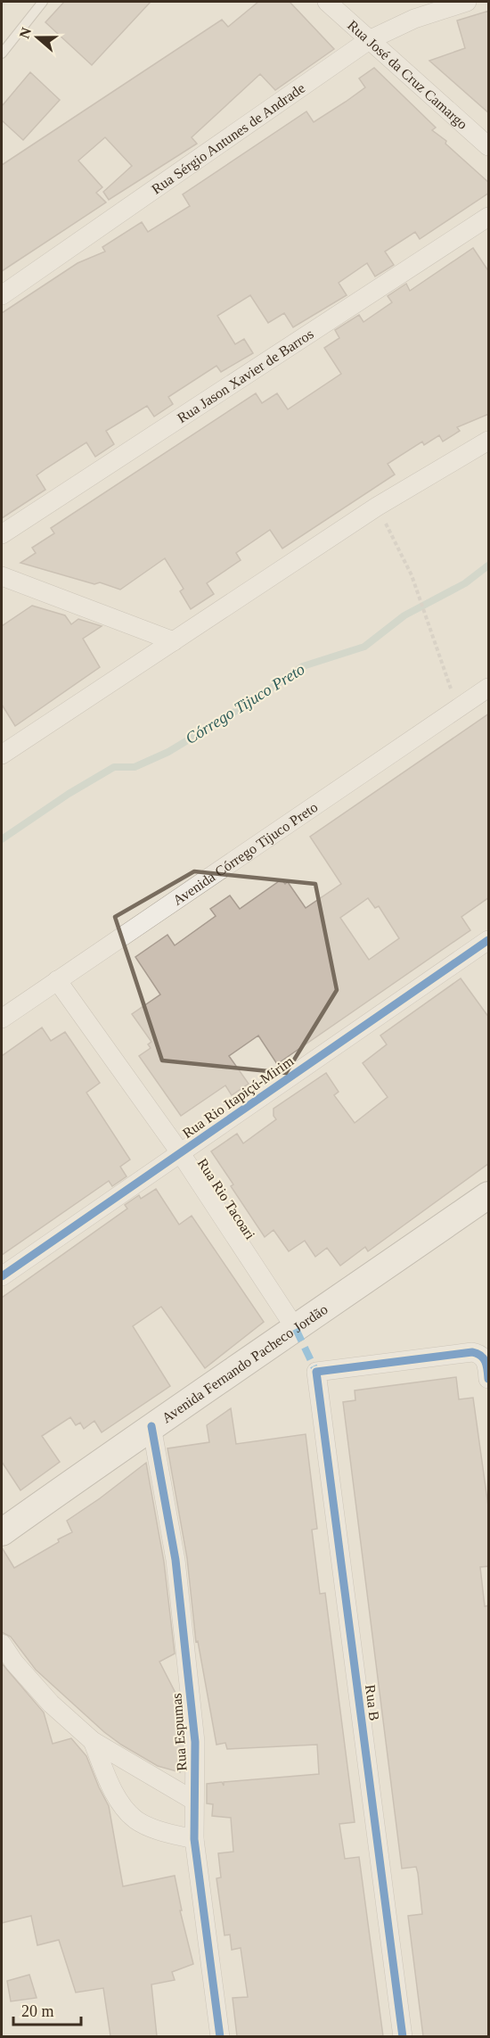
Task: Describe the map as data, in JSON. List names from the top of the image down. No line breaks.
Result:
{"streets":{"street":["Rua José da Cruz Camargo","Rua Sérgio Antunes de Andrade","Rua Jason Xavier de Barros","Avenida Córrego Tijuco Preto","Rua Rio Itapiçú-Mirim","Rua Rio Tacoari","Avenida Fernando Pacheco Jordão","Rua B","Rua Espumas"]},"crossings":[["Rua José da Cruz Camargo","Rua Sérgio Antunes de Andrade"],["Avenida Córrego Tijuco Preto","Rua Rio Tacoari"],["Rua Rio Itapiçú-Mirim","Rua Rio Tacoari"],["Rua Rio Tacoari","Avenida Fernando Pacheco Jordão"],["Avenida Fernando Pacheco Jordão","Rua Espumas"]],"water":["Córrego Tijuco Preto"],"scale_bar":"20 m","north":"left"}
